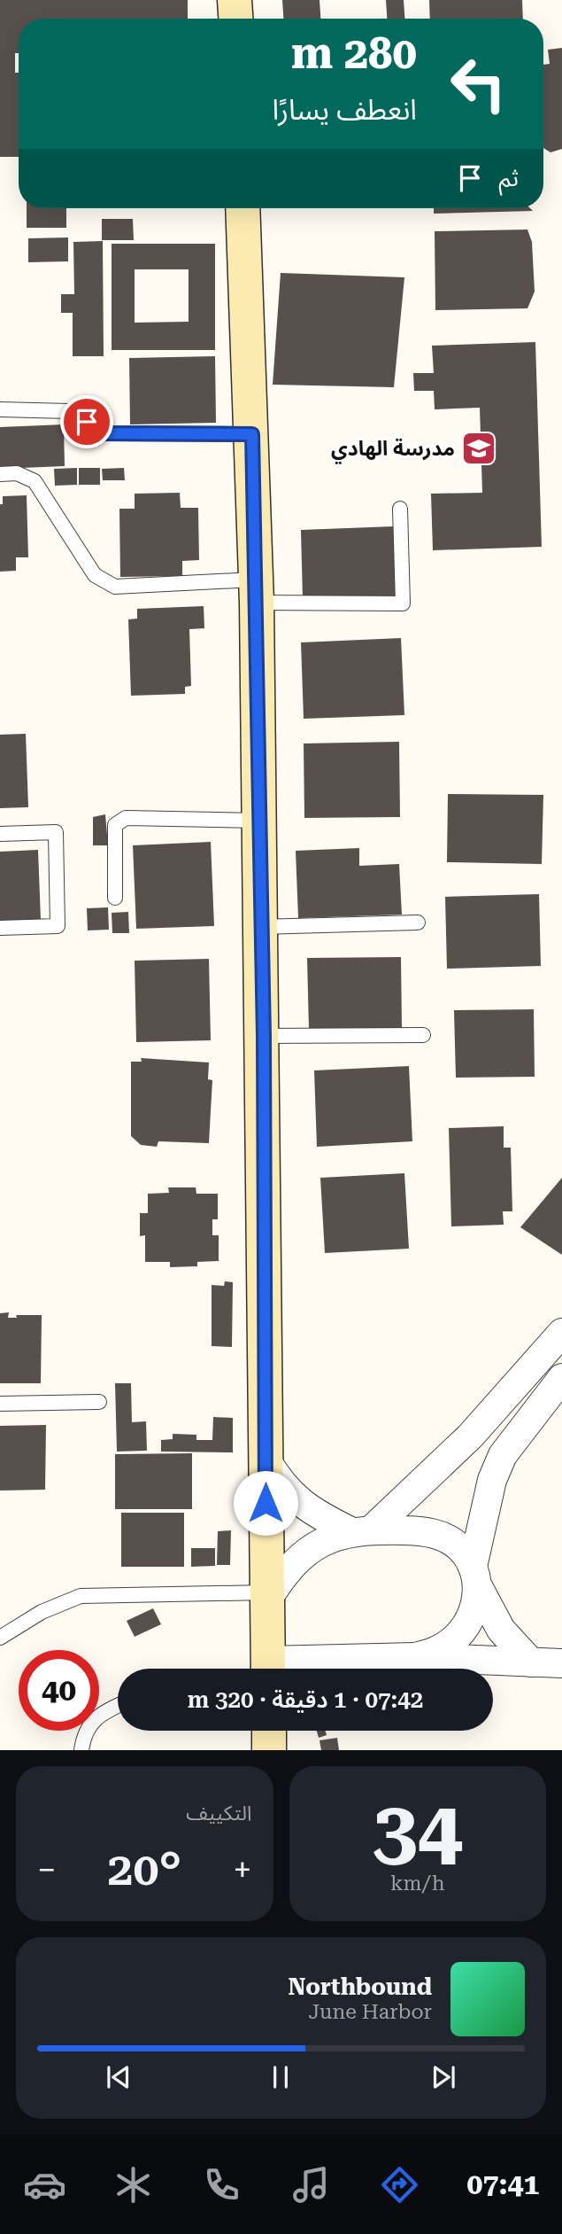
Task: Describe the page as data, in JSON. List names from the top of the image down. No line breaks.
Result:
{"places":{"school or university":["مدرسة الهادي"]},"page":{"turn":["280 m","انعطف يسارًا"],"then":"ثم","limit":"40","trip":"07:42 · 1 دقيقة · 320 m","tile":[["34","km/h"],"التكييف"],"heat":["−","20°","+"],"song":["Northbound","June Harbor"],"tabs":"07:41"}}
